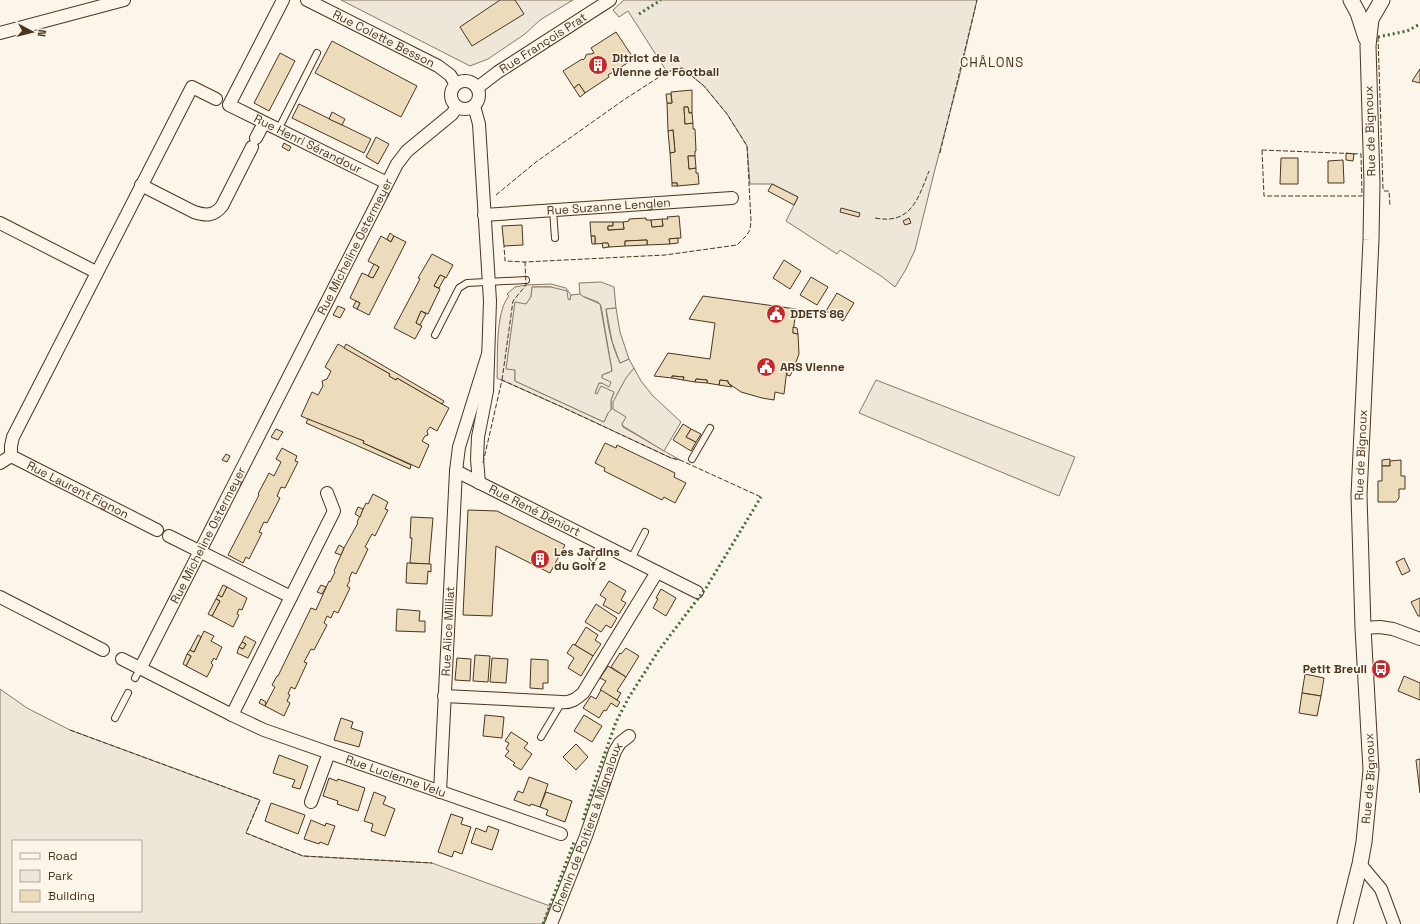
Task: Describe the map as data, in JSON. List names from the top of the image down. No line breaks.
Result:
{"streets":{"street":["Rue Colette Besson","Rue François Prat","Rue de Bignoux","Rue Henri Sérandour","Rue Suzanne Lenglen","Rue Micheline Ostermeyer","Rue Laurent Fignon","Rue René Deniort","Rue Alice Milliat","Rue Lucienne Velu","Chemin de Poitiers à Mignaloux"]},"crossings":[["Rue Colette Besson","Rue François Prat"],["Rue Colette Besson","Rue Micheline Ostermeyer"],["Rue François Prat","Rue Micheline Ostermeyer"],["Rue Henri Sérandour","Rue Micheline Ostermeyer"],["Rue René Deniort","Rue Alice Milliat"],["Rue Alice Milliat","Rue Lucienne Velu"]],"districts":["CHÂLONS"],"places":{"building":["Ditrict de la Vienne de Football","Les Jardins du Golf 2"],"public building":["DDETS 86","ARS Vienne"],"bus stop":["Petit Breuil"]},"legend":["Road","Park","Building"],"north":"right"}
